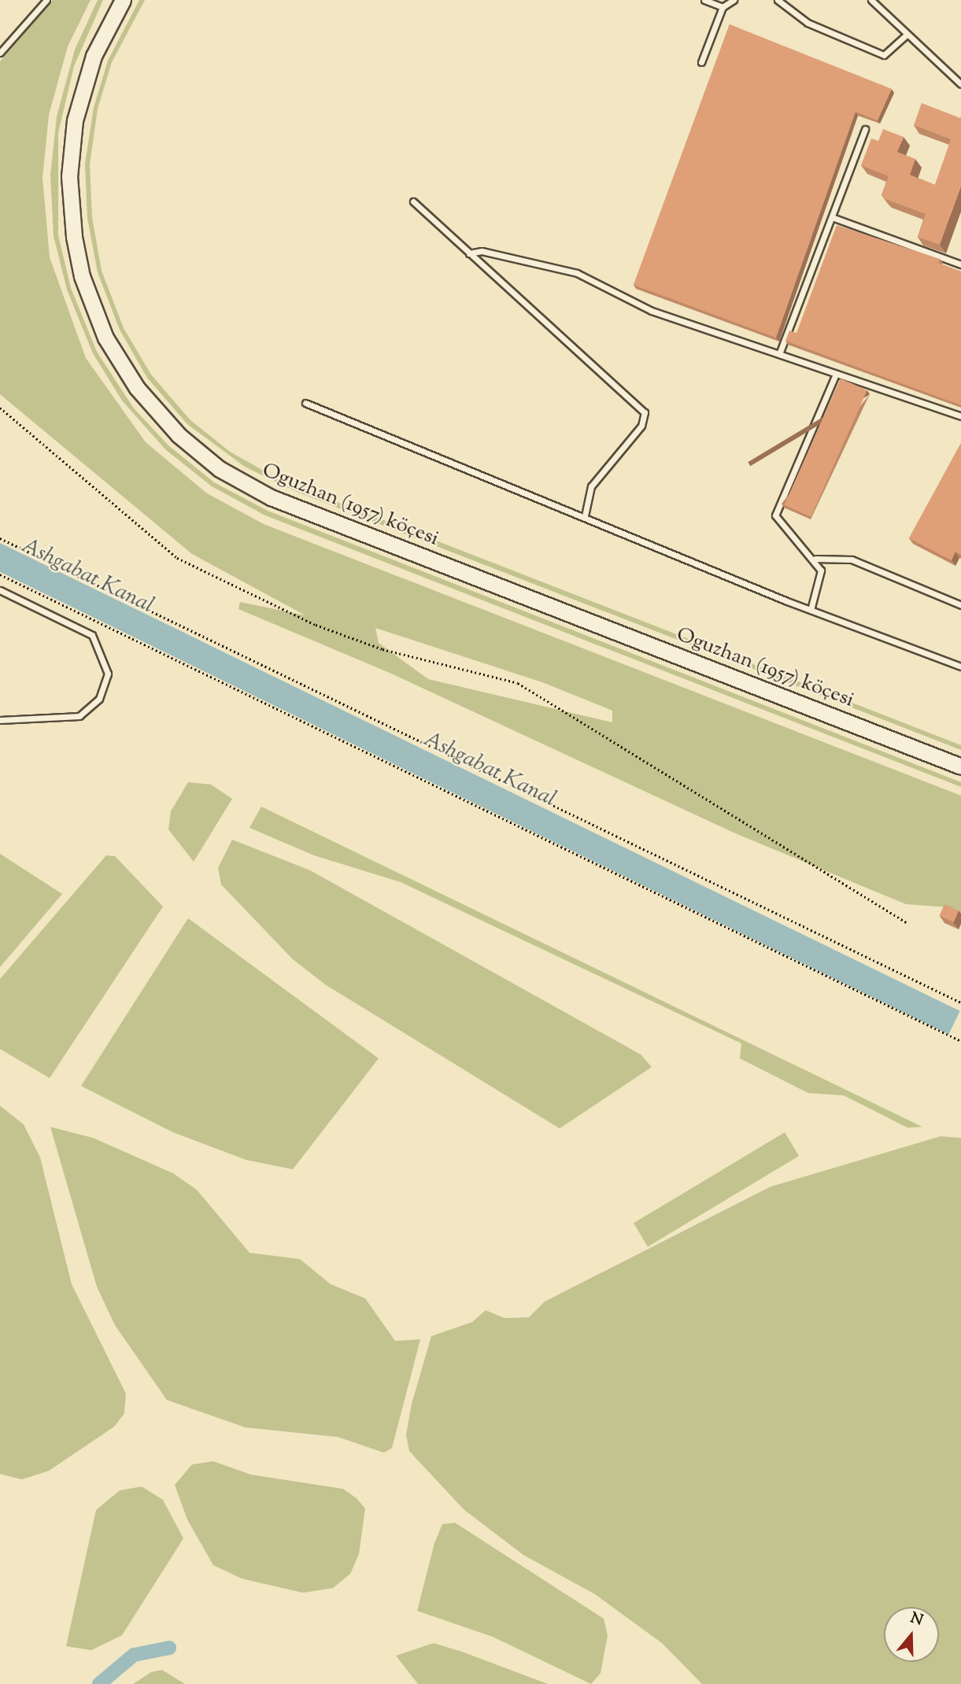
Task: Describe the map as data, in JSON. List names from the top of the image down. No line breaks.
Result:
{"streets":{"main road":["Oguzhan (1957) köçesi"]},"water":["Ashgabat Kanal"],"north":"top"}
